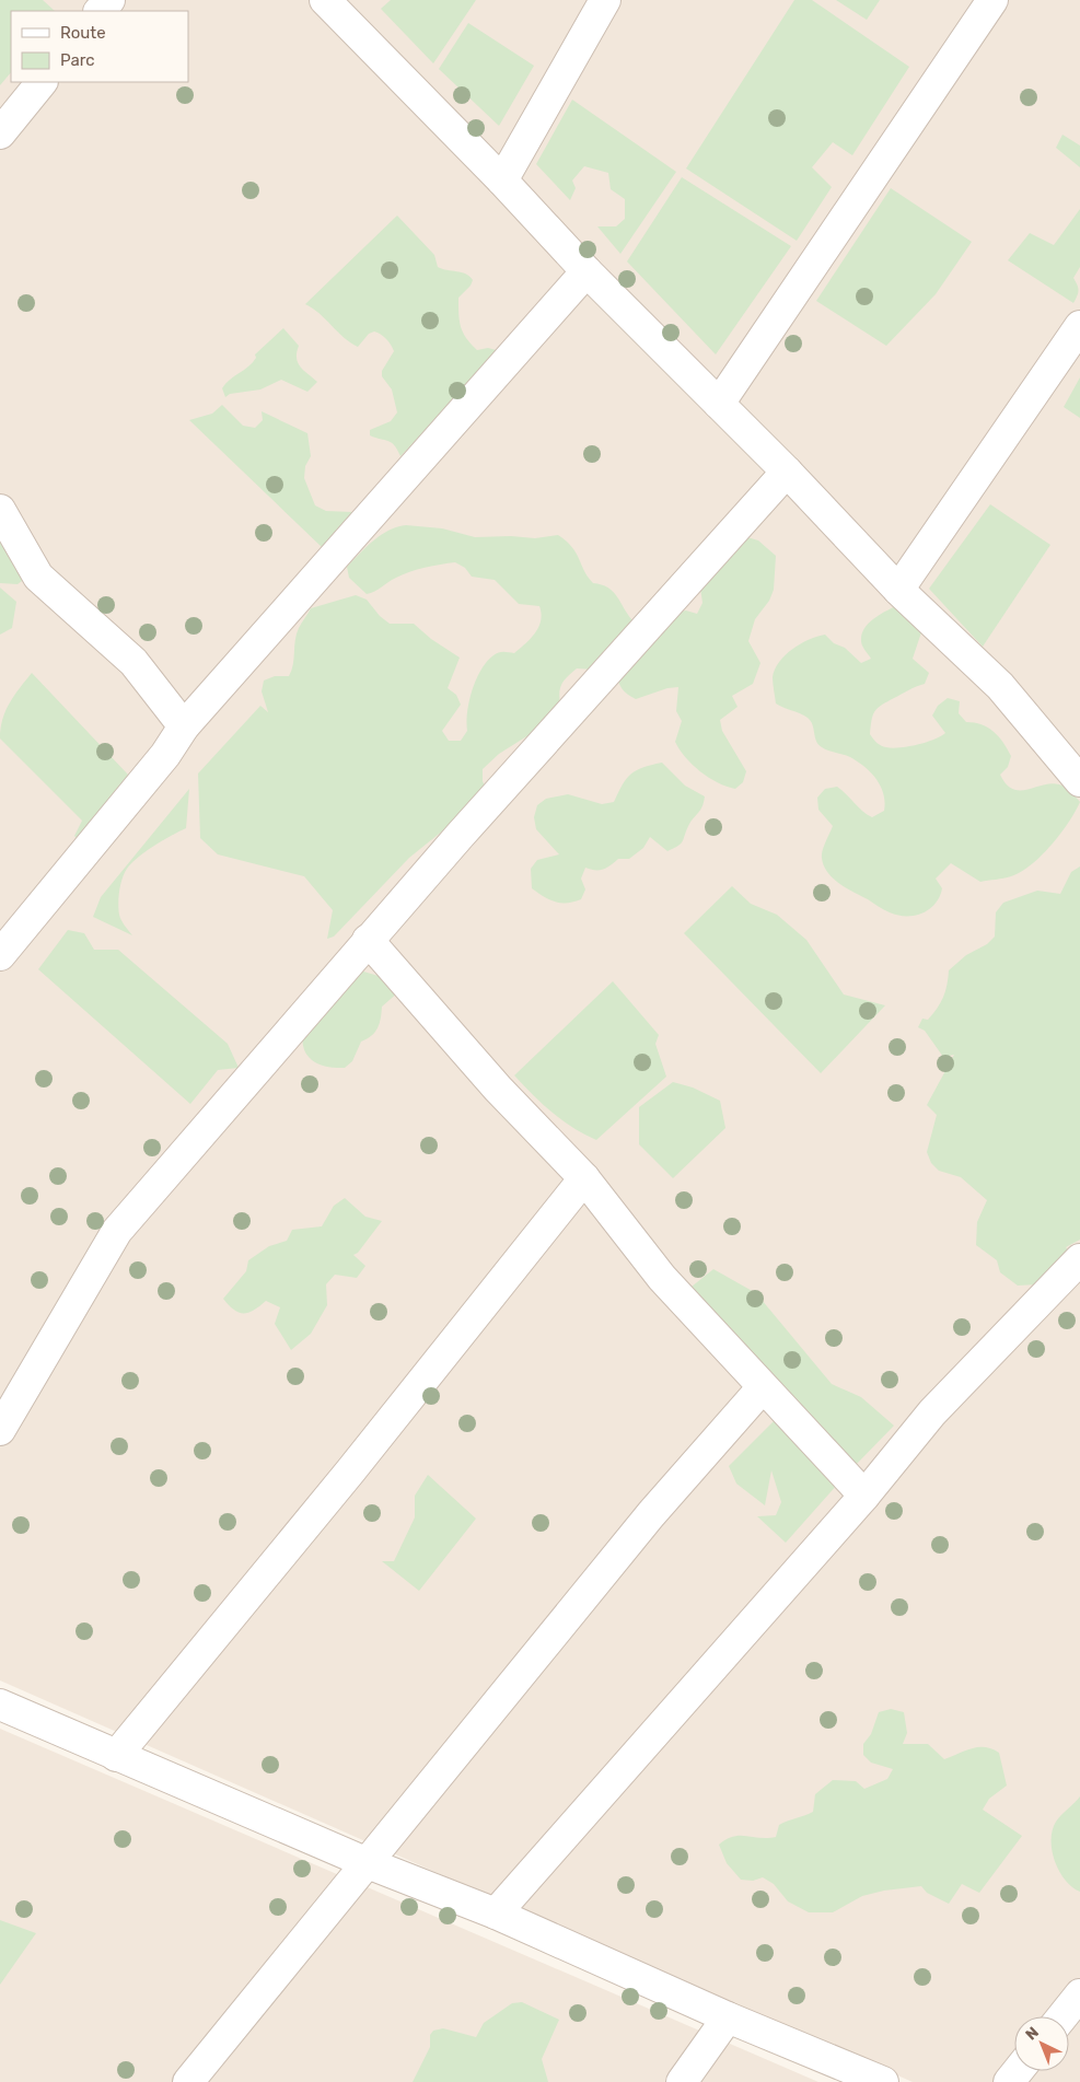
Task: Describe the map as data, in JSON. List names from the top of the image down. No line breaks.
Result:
{"legend":["Route","Parc"],"north":"top left"}
